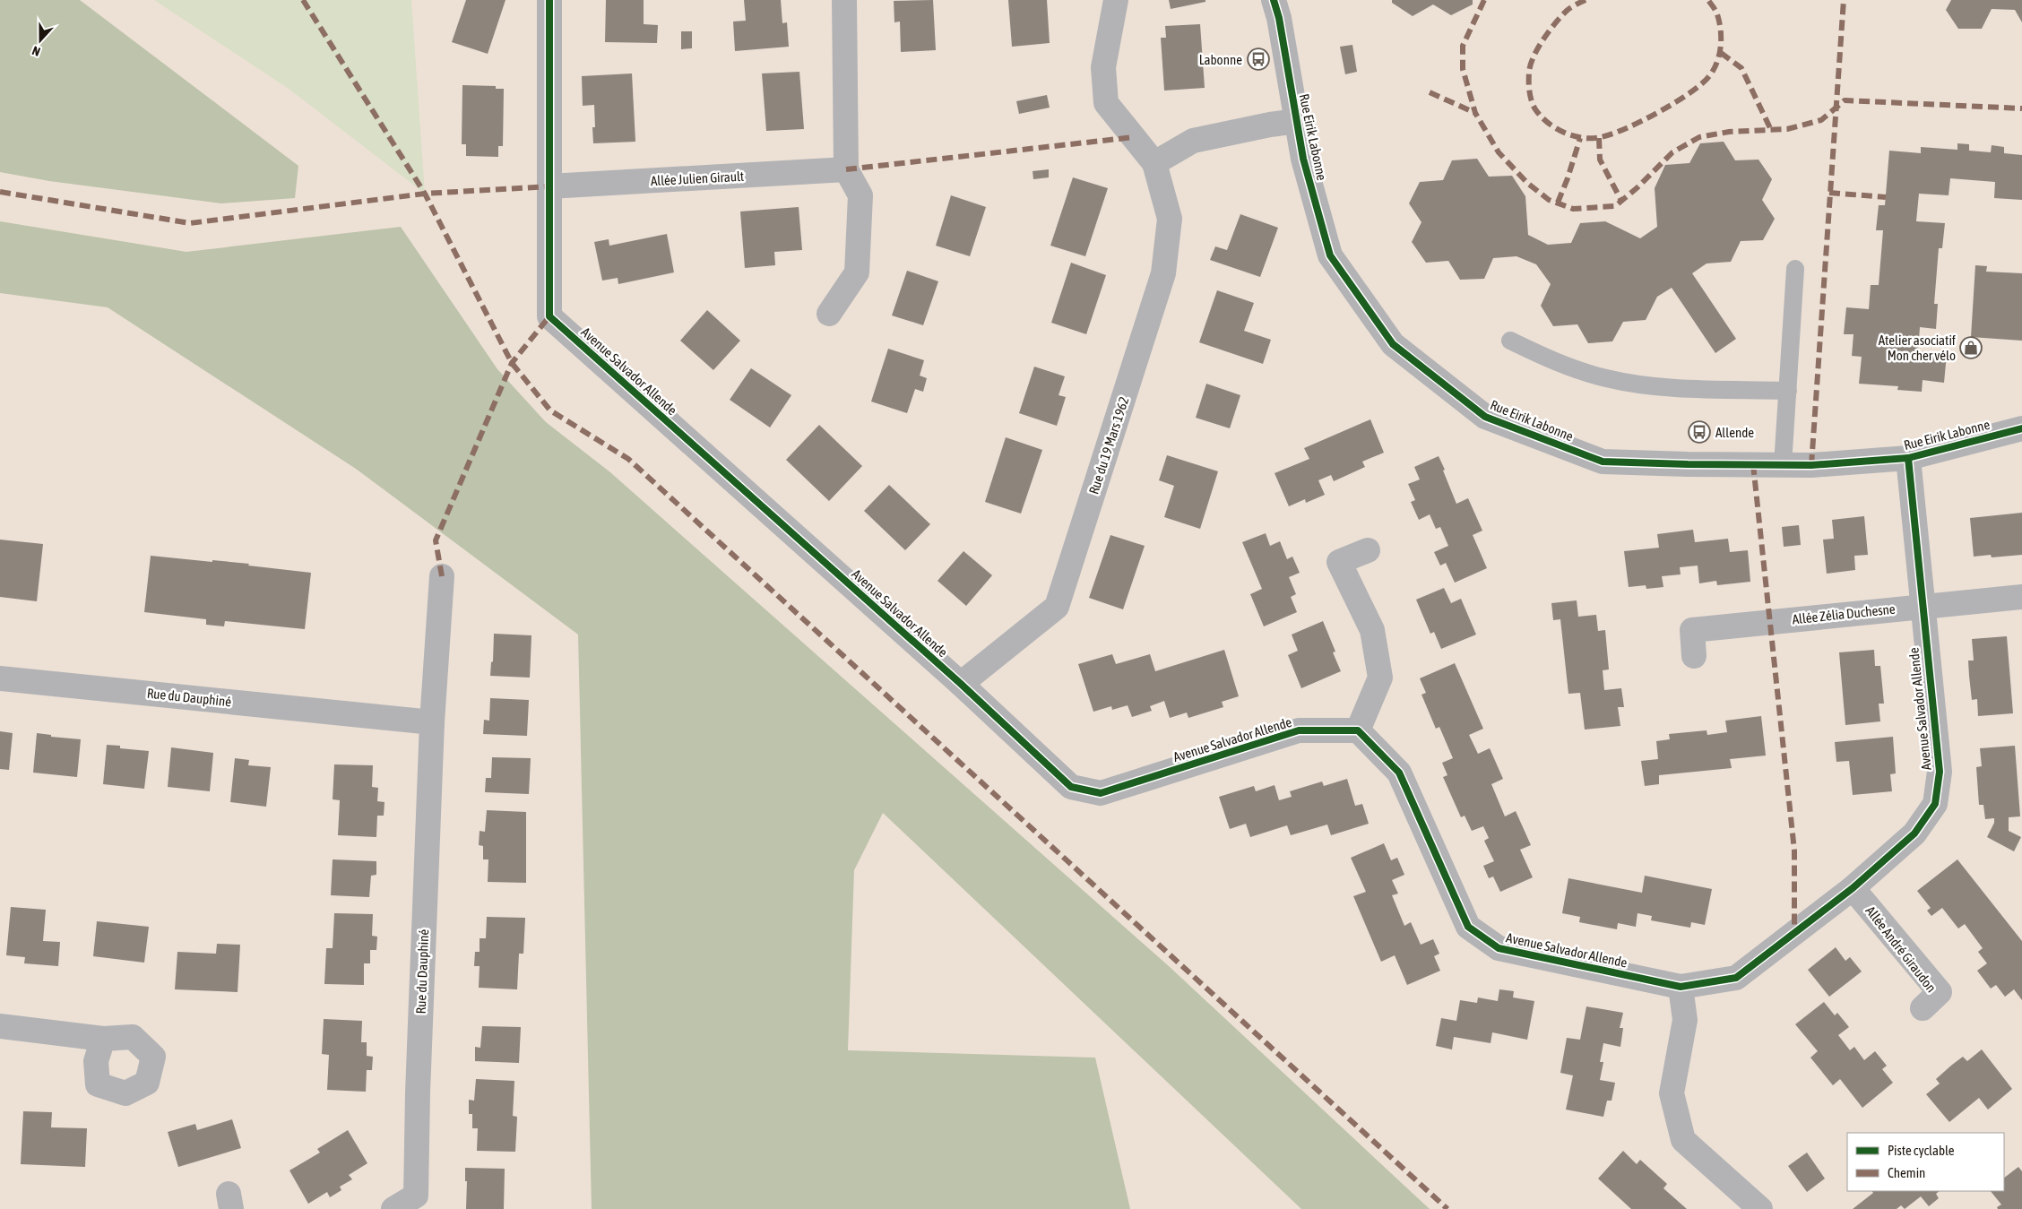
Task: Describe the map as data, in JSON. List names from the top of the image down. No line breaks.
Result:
{"streets":{"street":["Rue Eirik Labonne","Allée Julien Girault","Avenue Salvador Allende","Rue du 19 Mars 1962","Allée Zélia Duchesne","Rue du Dauphiné","Allée André Giraudon"]},"crossings":[["Rue Eirik Labonne","Avenue Salvador Allende"],["Allée Julien Girault","Avenue Salvador Allende"],["Avenue Salvador Allende","Rue du 19 Mars 1962"],["Avenue Salvador Allende","Allée Zélia Duchesne"],["Avenue Salvador Allende","Allée André Giraudon"]],"places":{"bus stop":["Labonne","Allende"],"shop":["Atelier asociatif Mon cher vélo"]},"legend":["Piste cyclable","Chemin"],"north":"bottom"}
